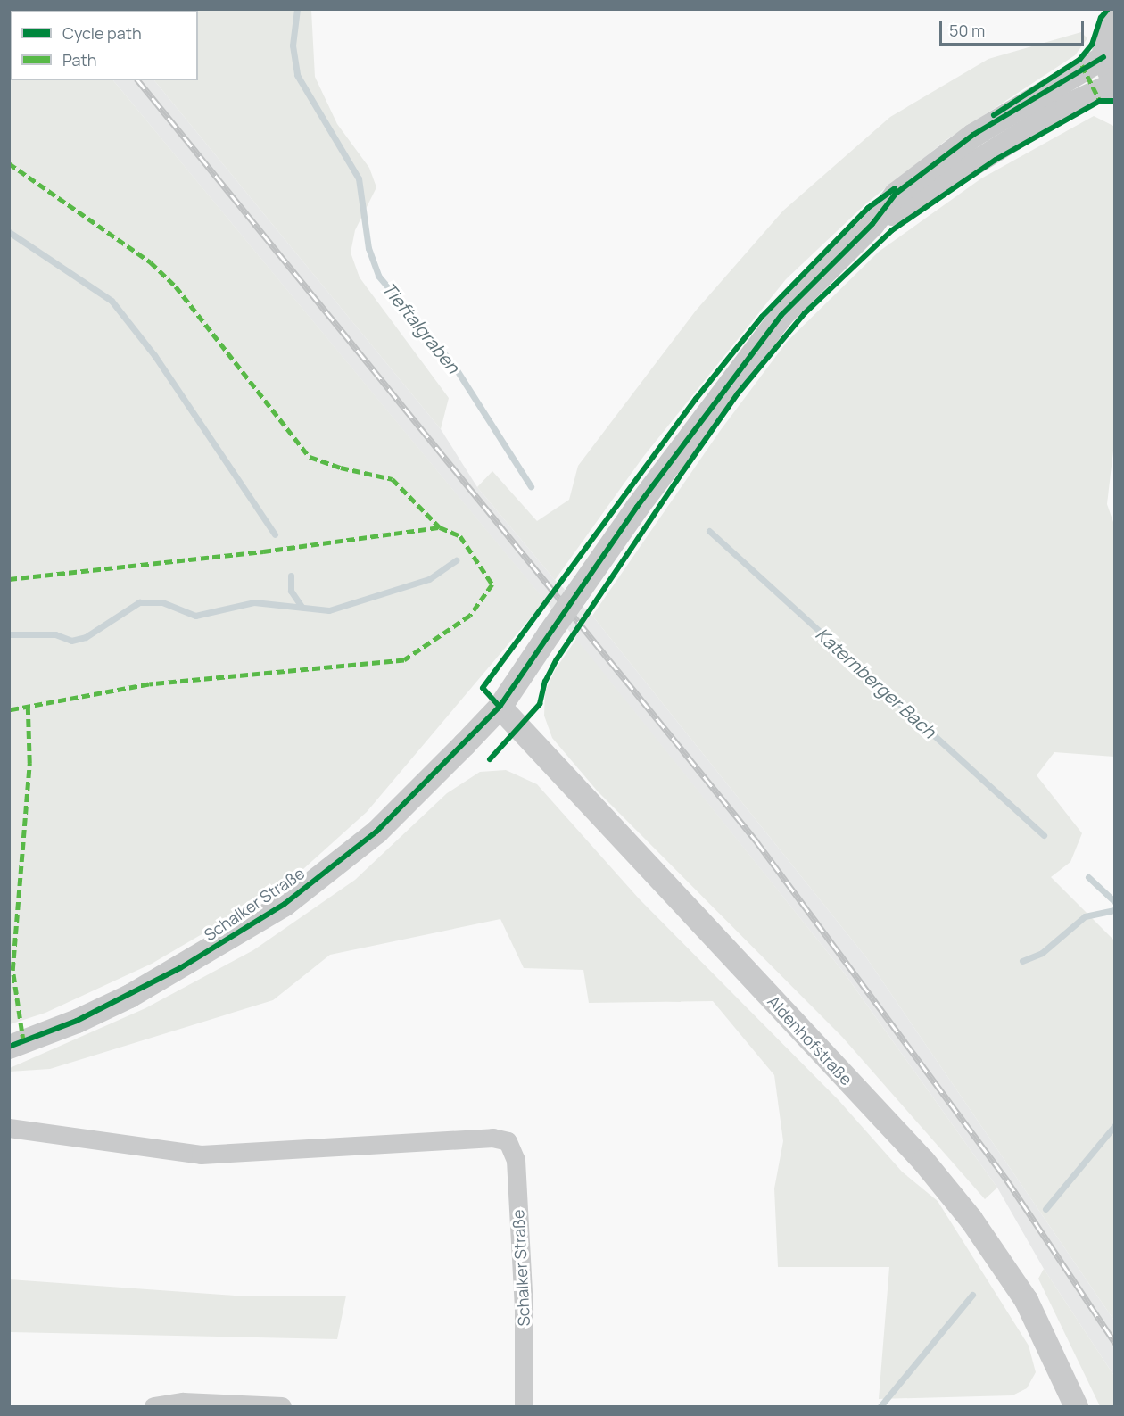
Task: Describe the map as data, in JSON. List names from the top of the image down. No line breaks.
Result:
{"streets":{"street":["Schalker Straße","Aldenhofstraße"]},"crossings":[["Schalker Straße","Aldenhofstraße"]],"water":["Tieftalgraben","Katernberger Bach"],"legend":["Cycle path","Path"],"scale_bar":"50 m"}
